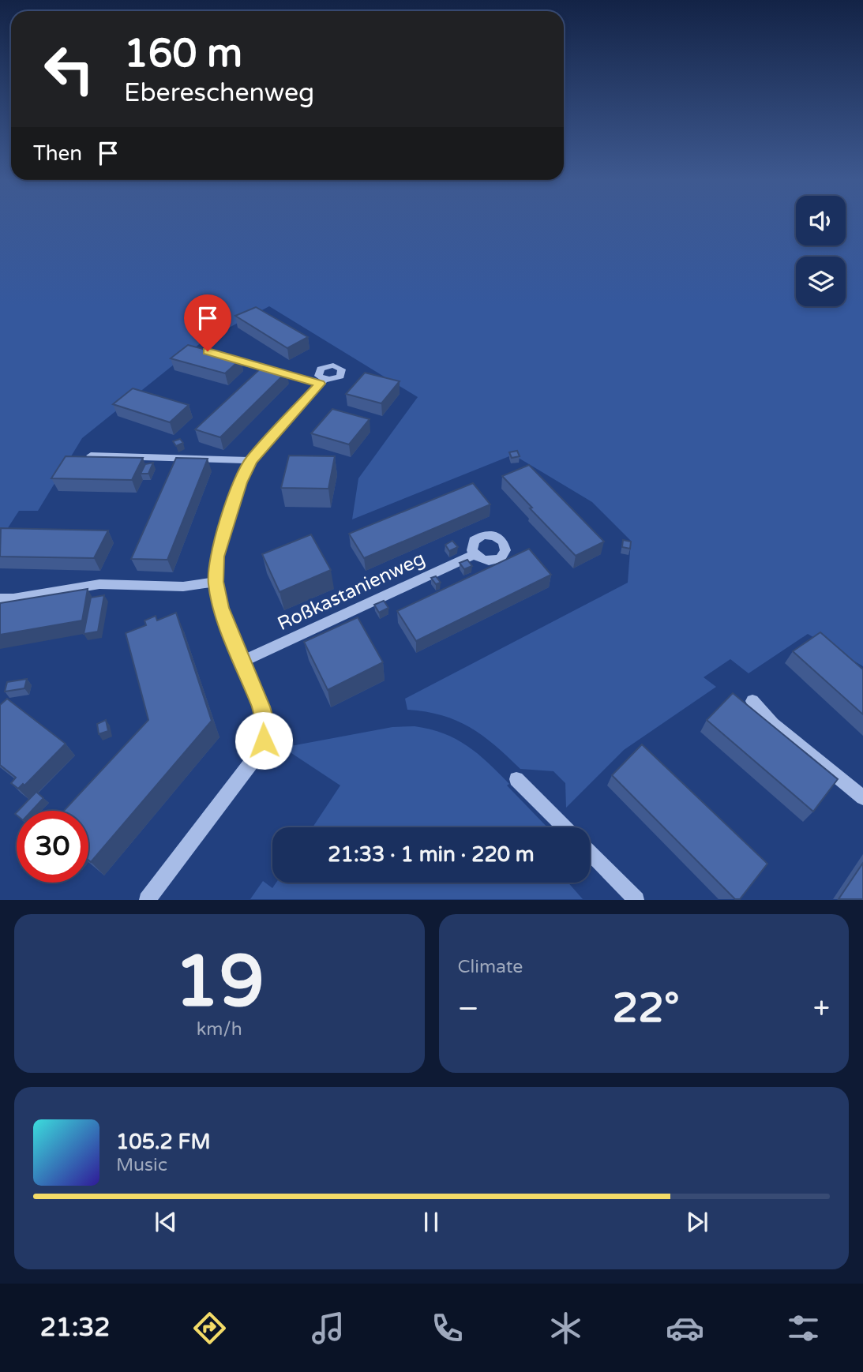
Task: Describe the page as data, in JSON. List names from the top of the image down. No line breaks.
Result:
{"streets":{"street":["Roßkastanienweg"]},"page":{"turn":["160 m","Ebereschenweg"],"then":"Then","limit":"30","trip":"21:33 · 1 min · 220 m","tile":[["19","km/h"],"Climate"],"heat":["−","22°","+"],"song":["105.2 FM","Music"],"tabs":"21:32"}}
